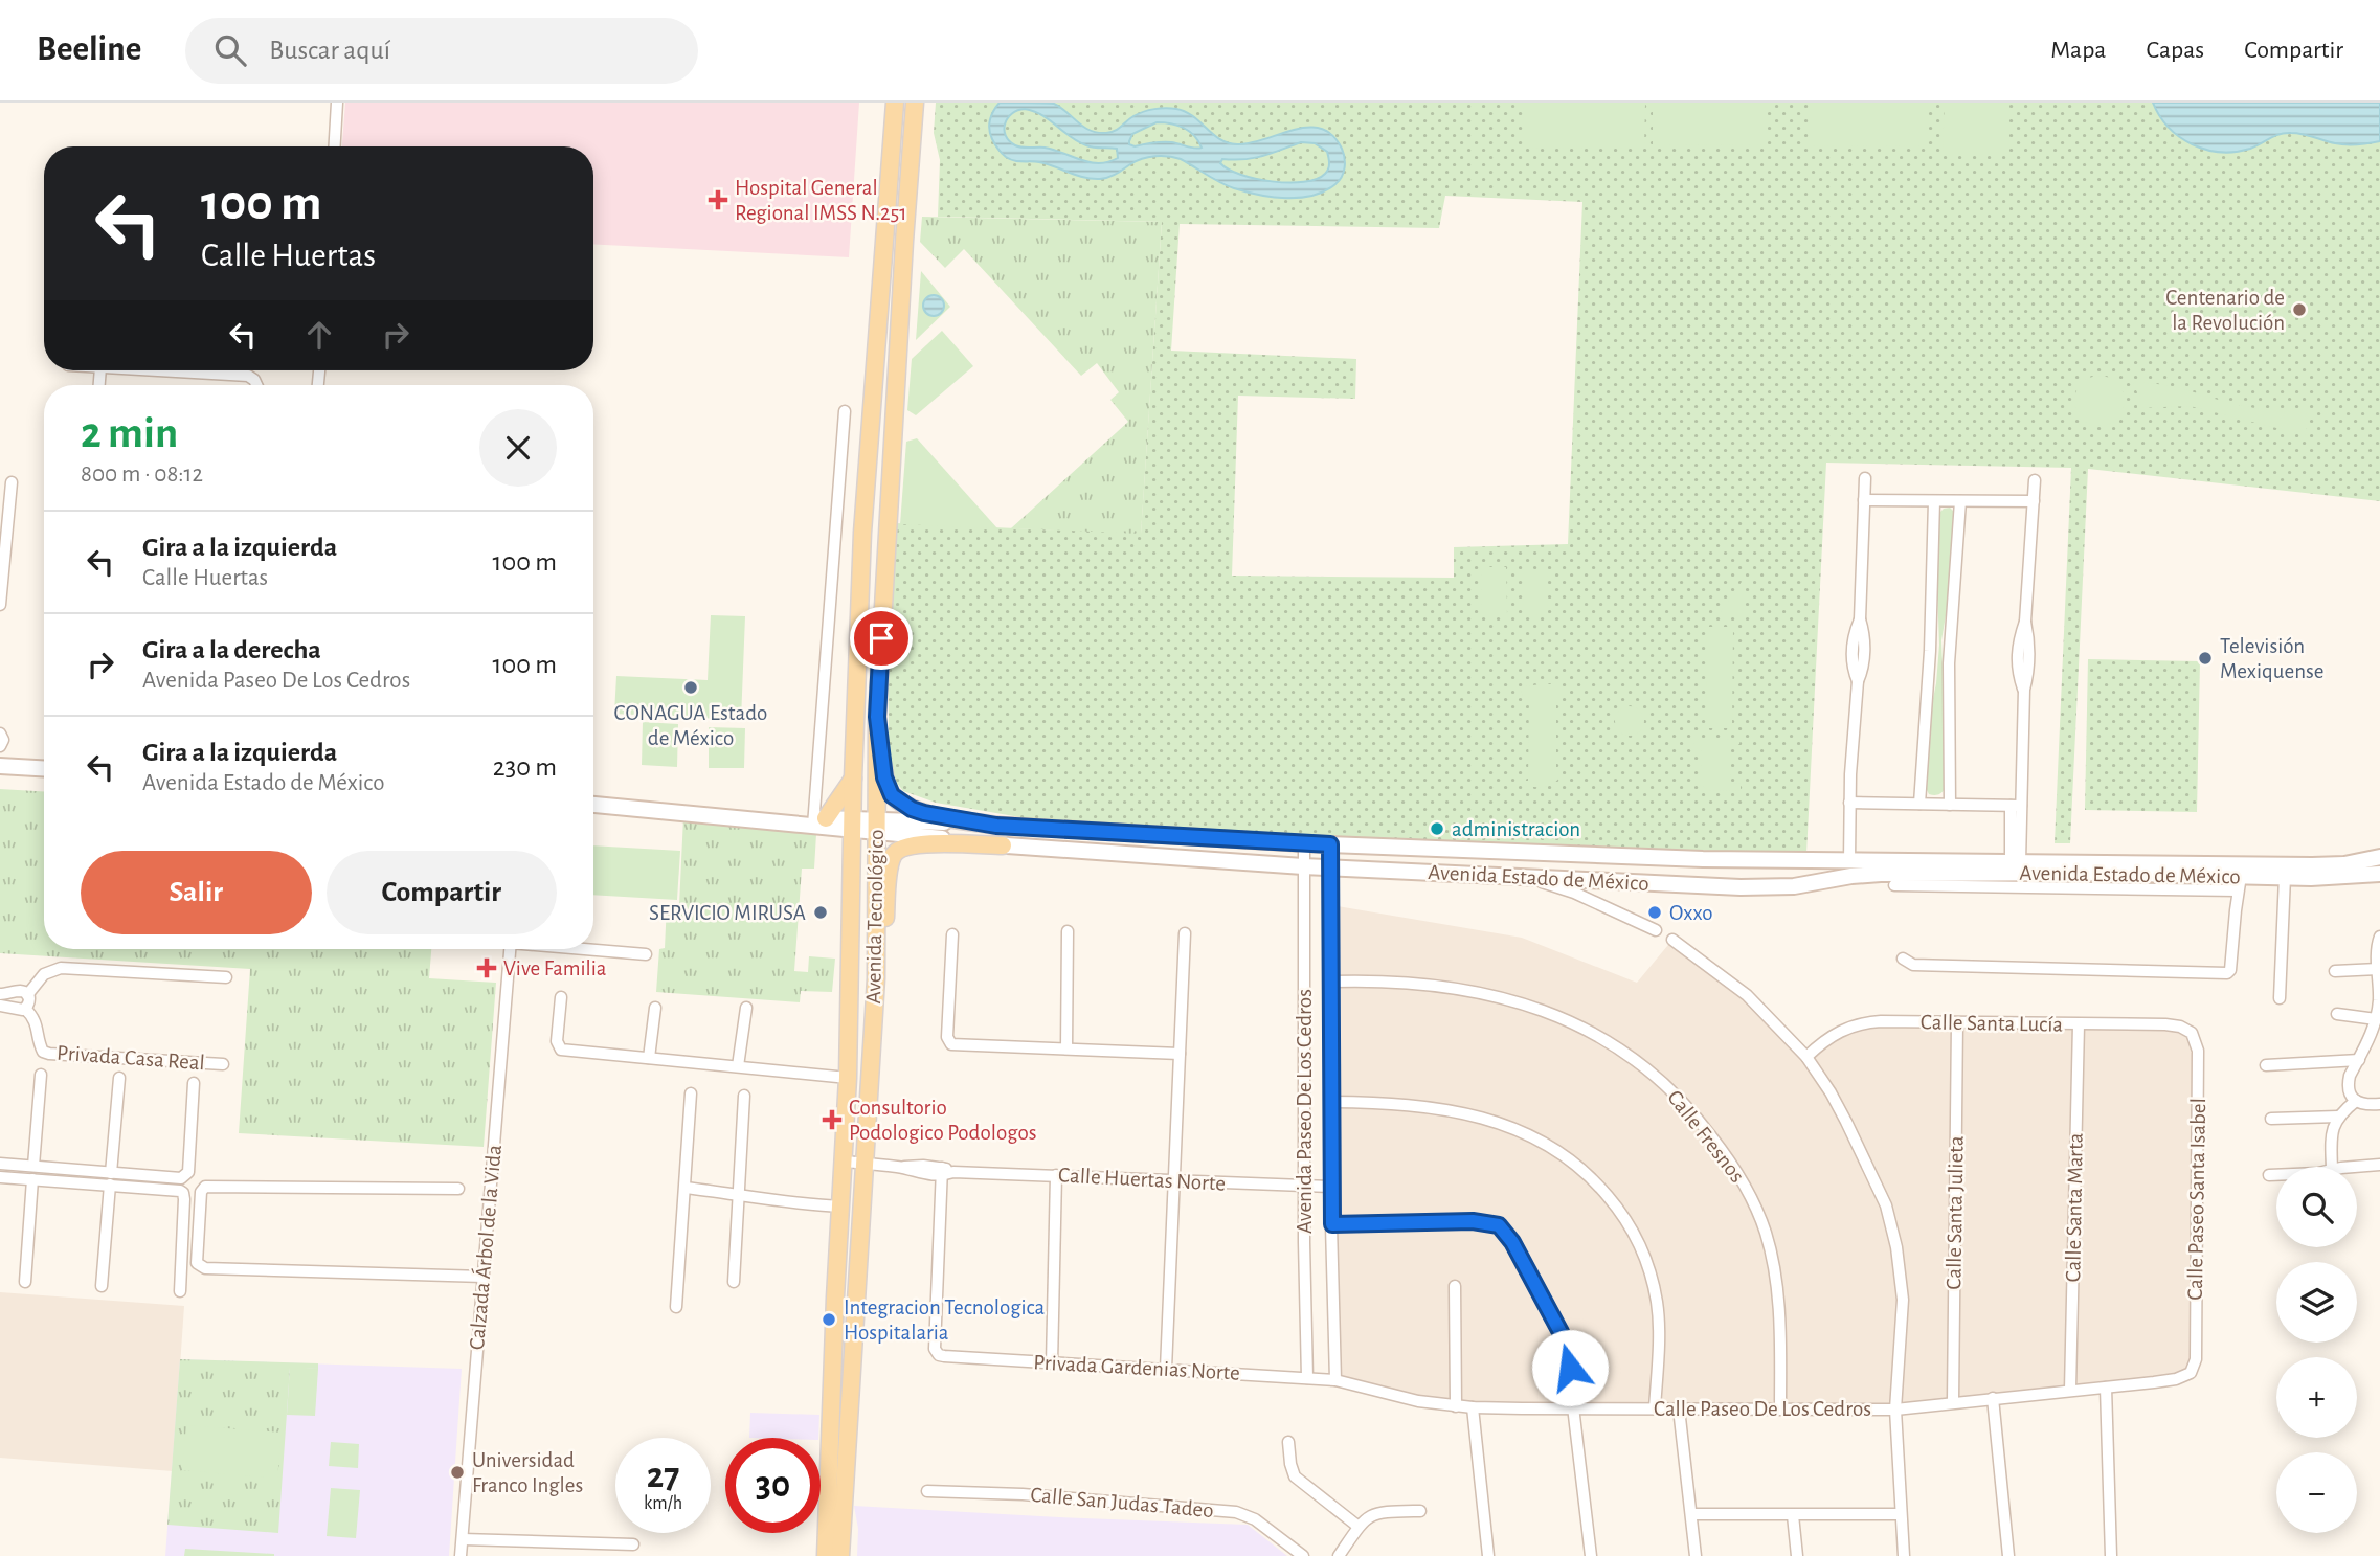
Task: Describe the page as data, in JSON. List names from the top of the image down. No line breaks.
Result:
{"streets":{"main road":["Avenida Estado de México","Avenida Tecnológico"],"street":["Calle Santa Lucía","Privada Casa Real","Avenida Paseo De Los Cedros","Calle Fresnos","Calle Huertas Norte","Calle Paseo Santa Isabel","Calle Santa Marta","Calle Santa Julieta","Calzada Árbol de la Vida","Privada Gardenias Norte","Calle Paseo De Los Cedros","Calle San Judas Tadeo"]},"crossings":[["Avenida Estado de México","Avenida Tecnológico"],["Avenida Estado de México","Avenida Paseo De Los Cedros"],["Avenida Tecnológico","Calle Huertas Norte"],["Calle Santa Lucía","Calle Paseo Santa Isabel"],["Calle Santa Lucía","Calle Santa Marta"],["Calle Santa Lucía","Calle Santa Julieta"],["Avenida Paseo De Los Cedros","Calle Fresnos"],["Avenida Paseo De Los Cedros","Calle Huertas Norte"],["Avenida Paseo De Los Cedros","Privada Gardenias Norte"],["Avenida Paseo De Los Cedros","Calle Paseo De Los Cedros"],["Calle Fresnos","Calle Paseo De Los Cedros"],["Calle Huertas Norte","Privada Gardenias Norte"],["Calle Paseo Santa Isabel","Calle Paseo De Los Cedros"],["Calle Santa Marta","Calle Paseo De Los Cedros"],["Calle Santa Julieta","Calle Paseo De Los Cedros"],["Privada Gardenias Norte","Calle Paseo De Los Cedros"]],"places":{"health":["Hospital General Regional IMSS N.251","Vive Familia","Consultorio Podologico Podologos"],"other":["Centenario de la Revolución","Televisión Mexiquense","CONAGUA Estado de México","administracion","SERVICIO MIRUSA","Oxxo","Integracion Tecnologica Hospitalaria","Universidad Franco Ingles"]},"page":{"header":"Beeline","search":"Buscar aquí","nav":["Mapa","Capas","Compartir"],"turn":["100 m","Calle Huertas"],"heading":["2 min","800 m · 08:12"],"list":[{"name":"Gira a la izquierda","note":"Calle Huertas","value":"100 m"},{"name":"Gira a la derecha","note":"Avenida Paseo De Los Cedros","value":"100 m"},{"name":"Gira a la izquierda","note":"Avenida Estado de México","value":"230 m"}],"buttons":["Salir","Compartir"],"map_buttons":["+","−"],"speed":"27 km/h","limit":"30"}}
